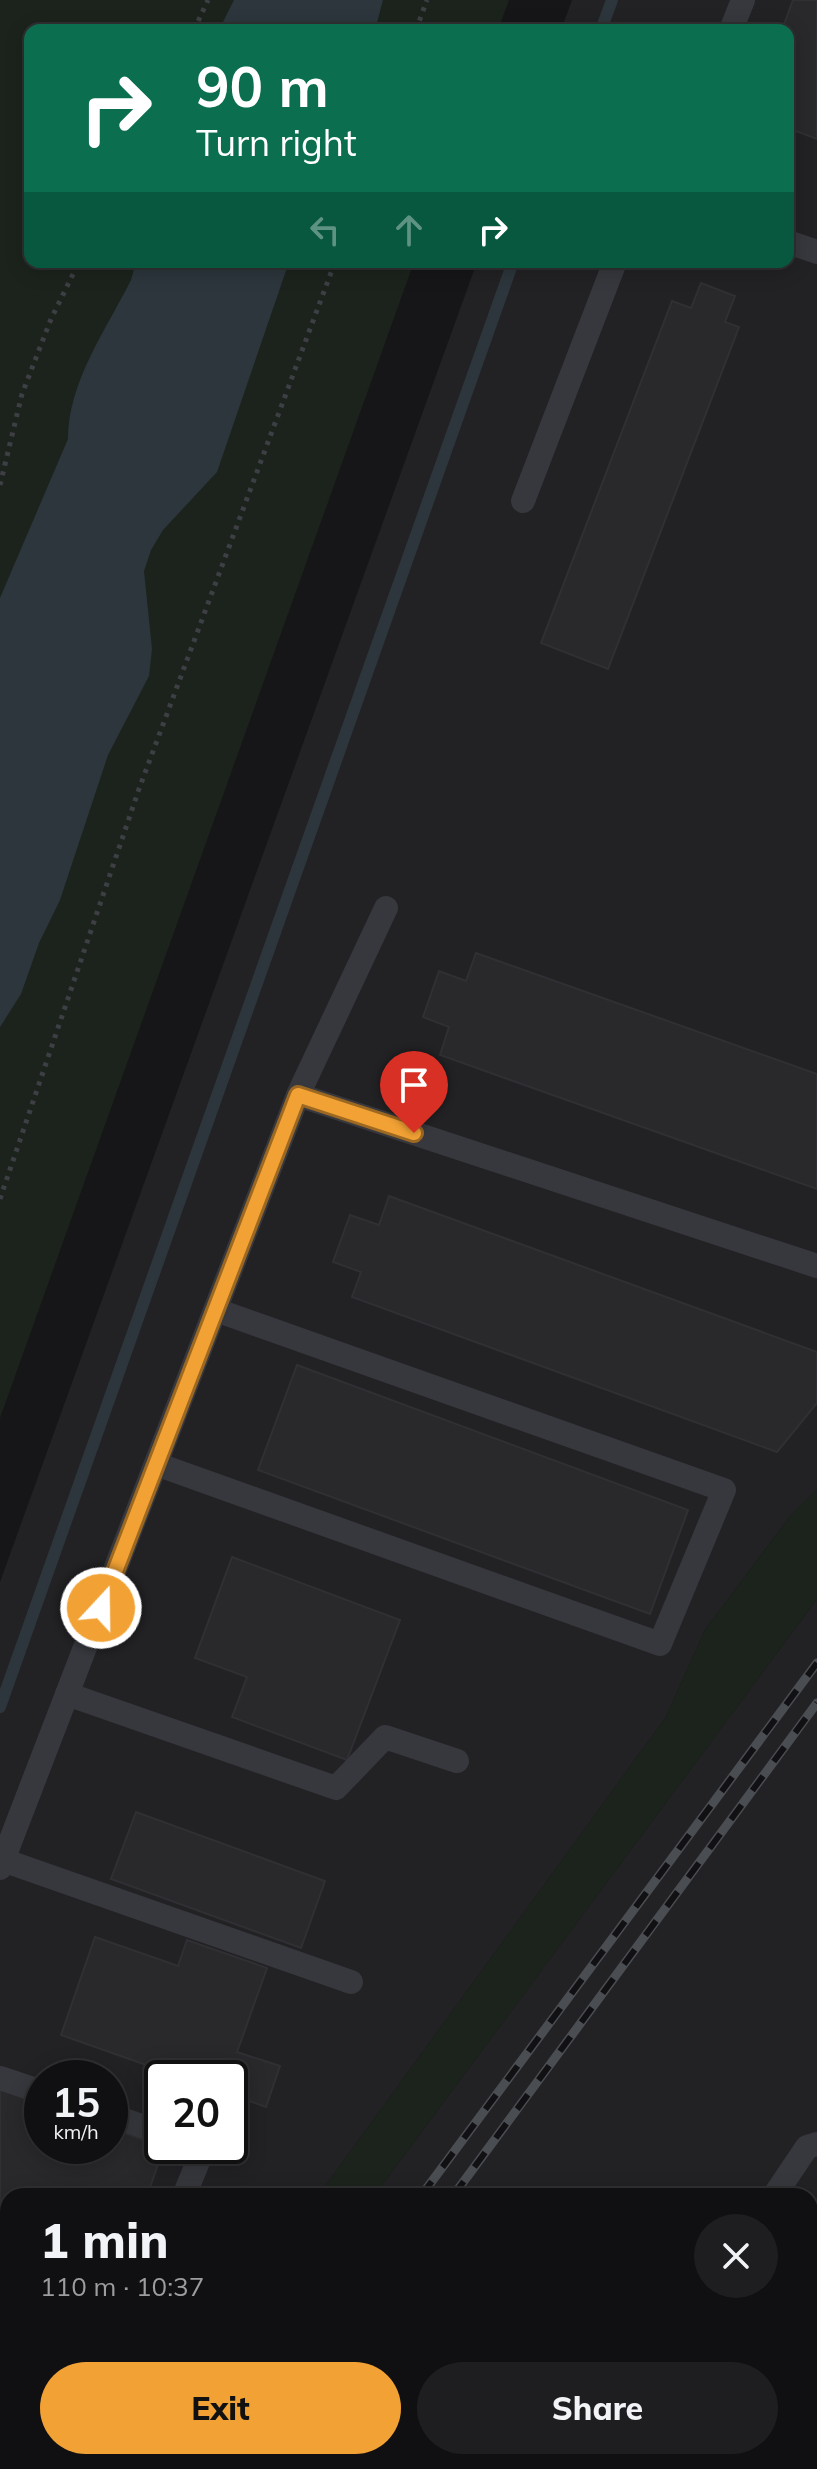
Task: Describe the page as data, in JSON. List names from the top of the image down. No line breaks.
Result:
{"page":{"turn":["90 m","Turn right"],"speed":"15 km/h","limit":"20","heading":["1 min","110 m · 10:37"],"buttons":["Exit","Share"]}}
